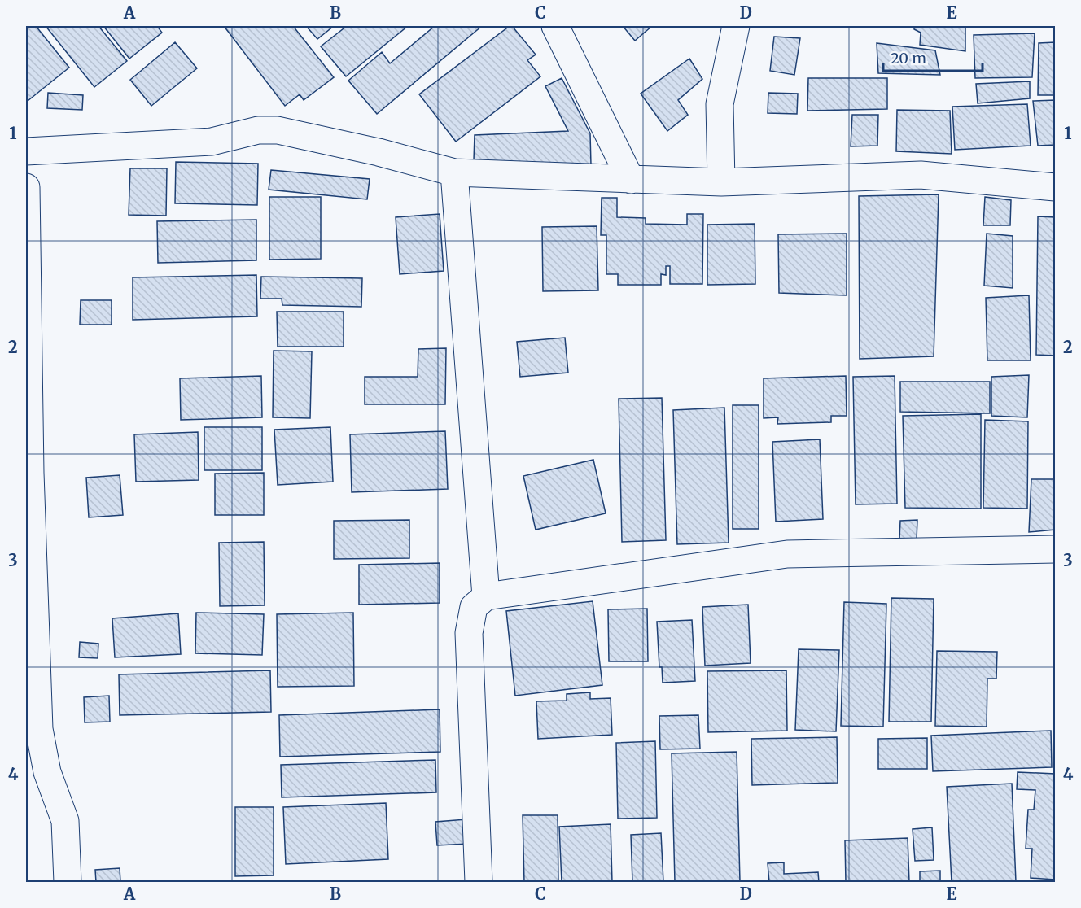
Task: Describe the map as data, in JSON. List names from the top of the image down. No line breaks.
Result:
{"scale_bar":"20 m","grid":{"columns":["A","B","C","D","E"],"rows":["1","2","3","4"]}}
